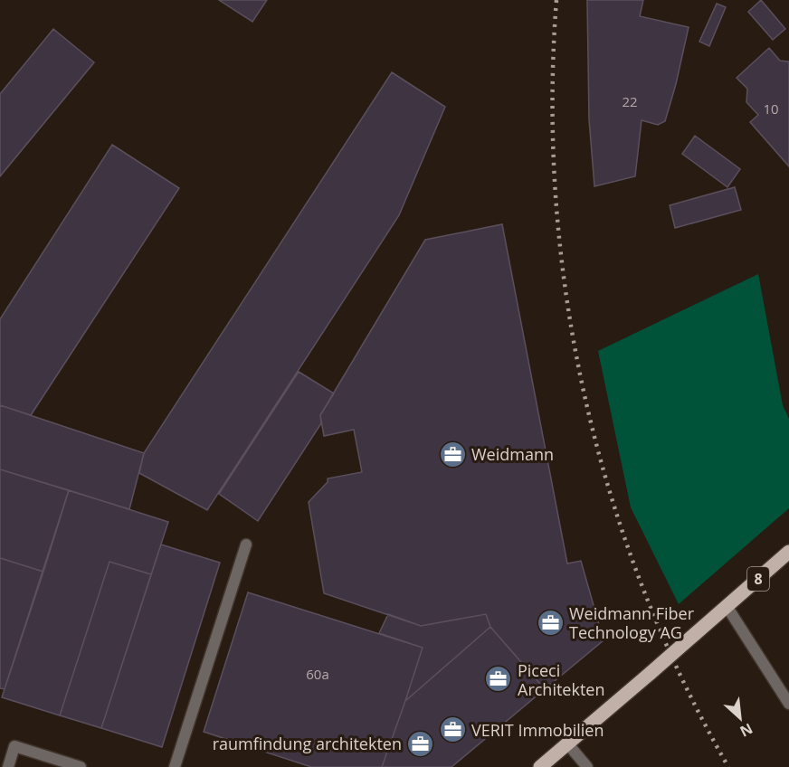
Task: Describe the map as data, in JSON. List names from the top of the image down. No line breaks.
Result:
{"streets":{"main road":["8"]},"places":{"office":["Weidmann","Weidmann Fiber Technology AG","Piceci Architekten","VERIT Immobilien","raumfindung architekten"]},"house_numbers":["22","10","60a"],"north":"bottom right"}
